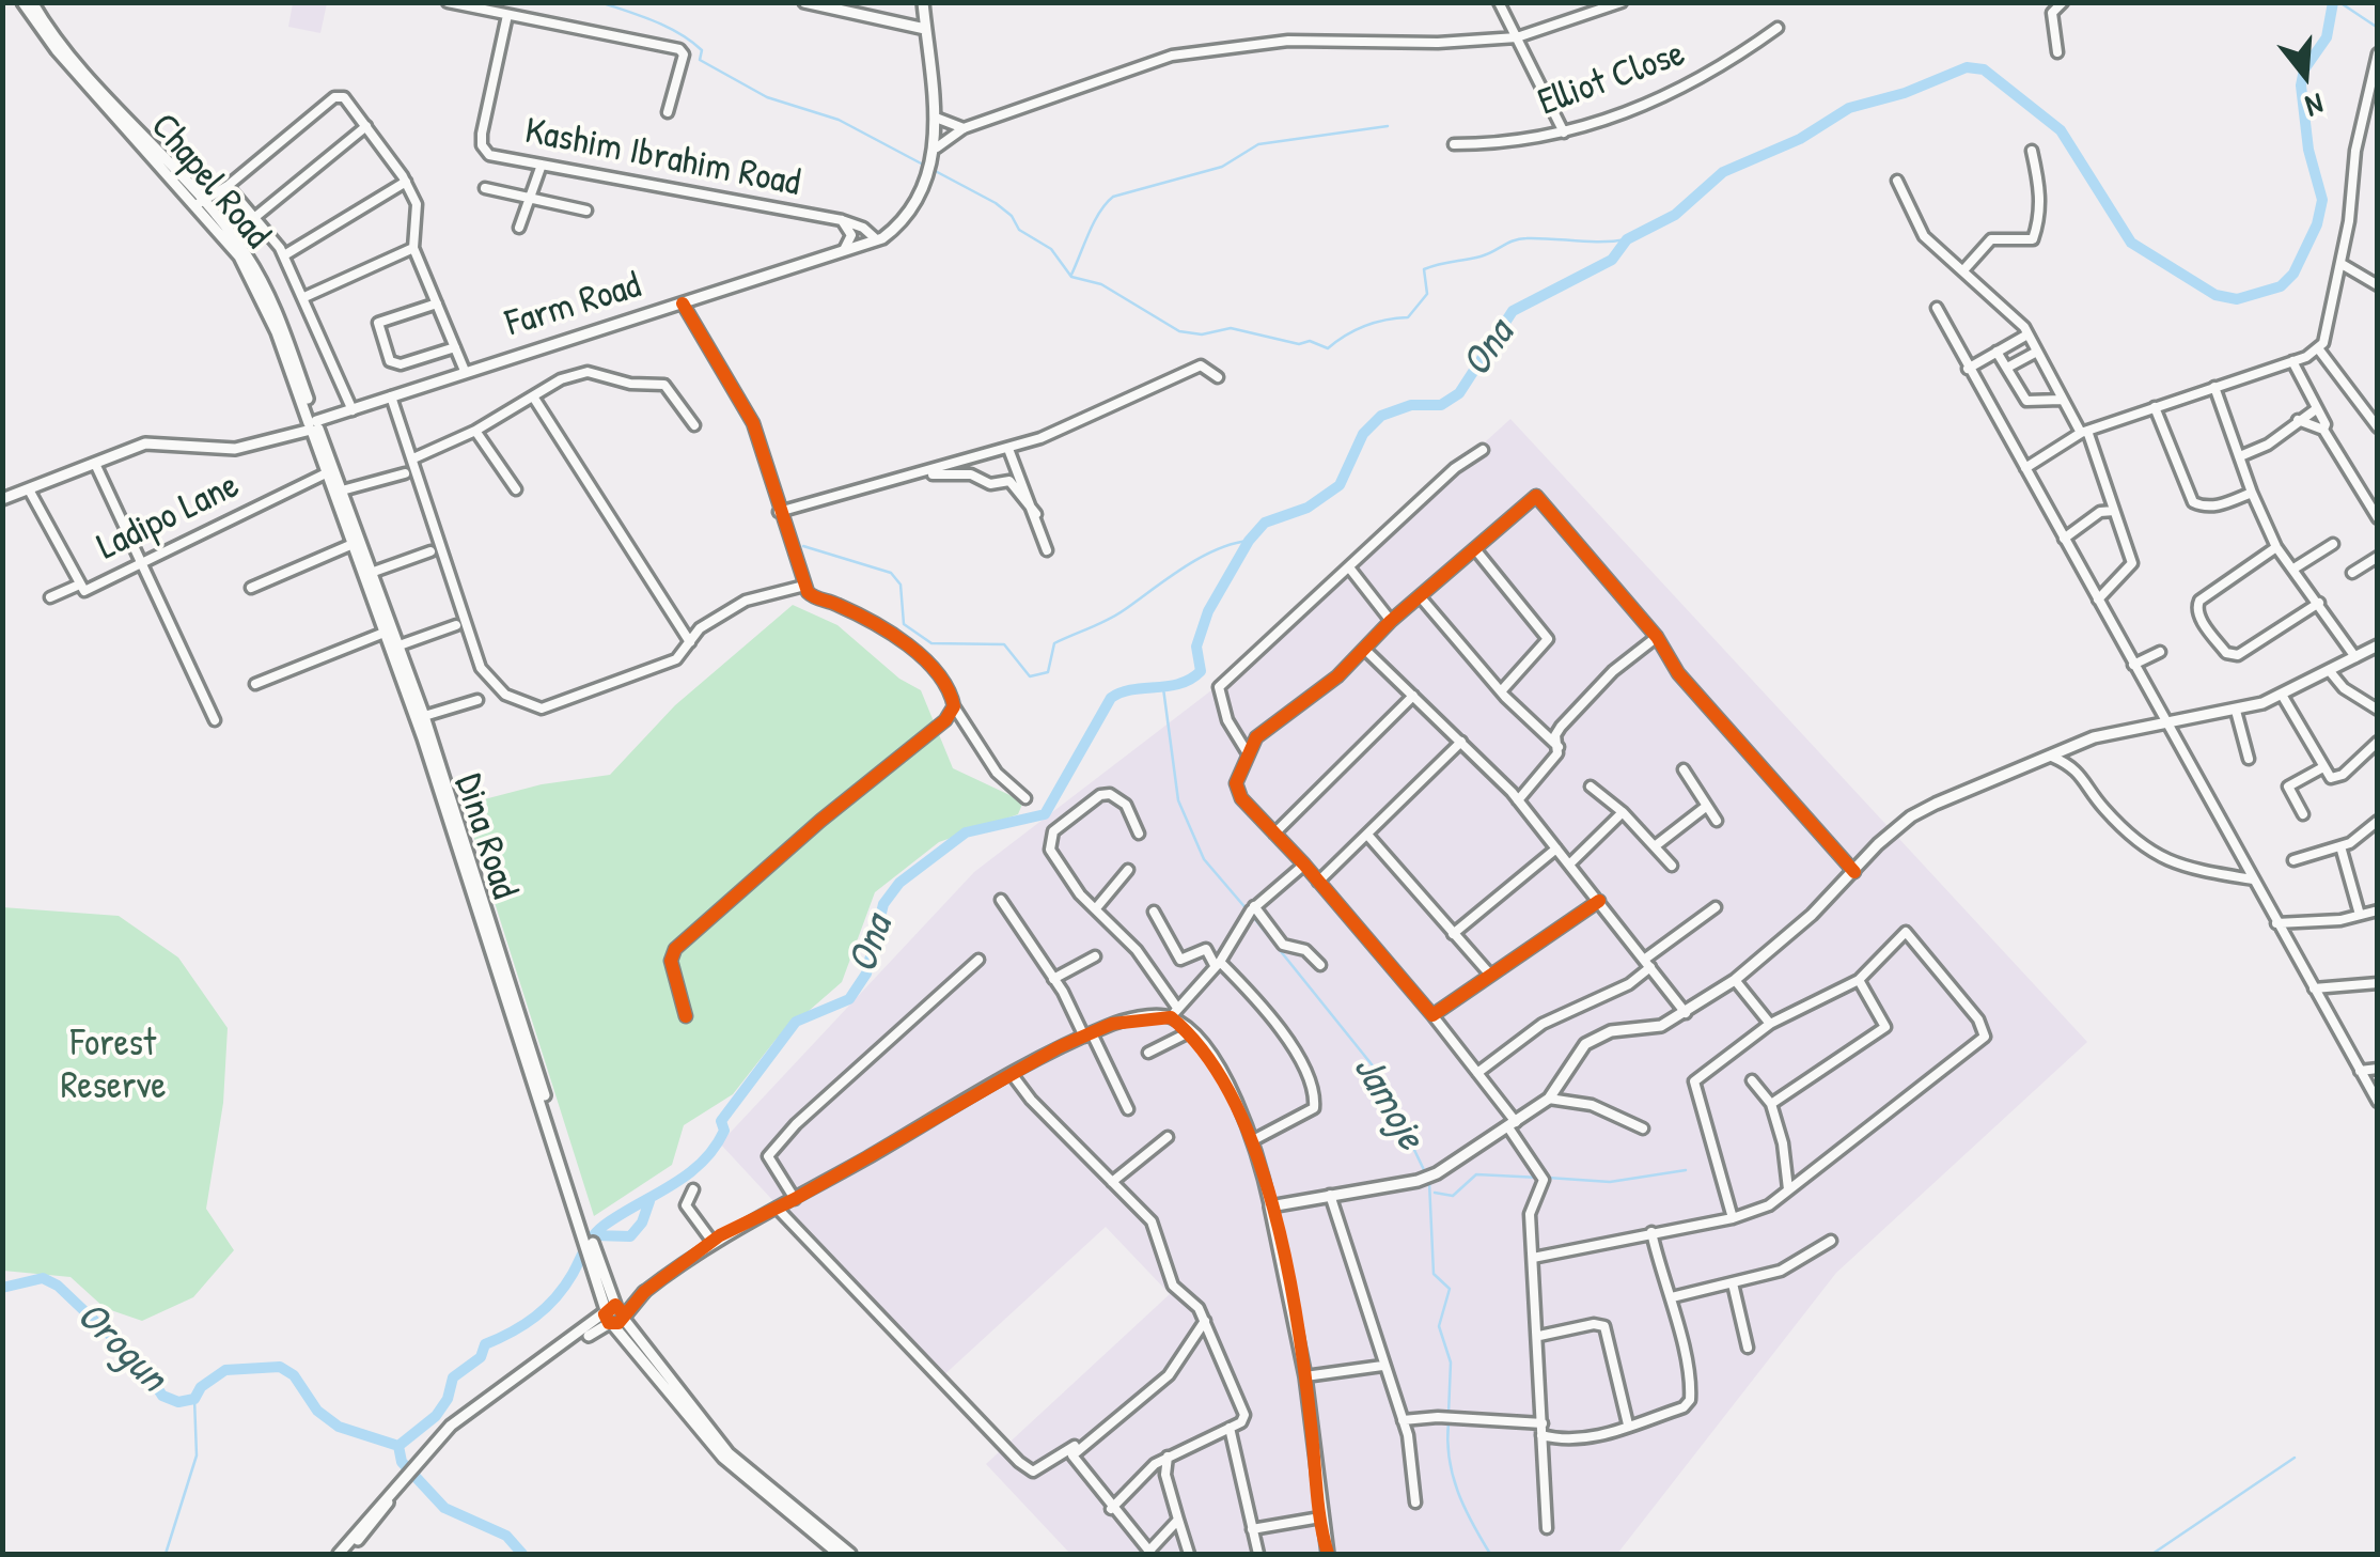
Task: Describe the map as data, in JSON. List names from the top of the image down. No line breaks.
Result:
{"streets":{"street":["Elliot Close","Kashim Ibrahim Road","Chapel Road","Farm Road","Ladipo Lane","Dina Road"]},"crossings":[["Kashim Ibrahim Road","Farm Road"],["Chapel Road","Farm Road"],["Chapel Road","Dina Road"],["Farm Road","Dina Road"],["Ladipo Lane","Dina Road"]],"water":["Ona","Jamoje","Orogun"],"parks":["Forest Reserve"],"north":"bottom"}
